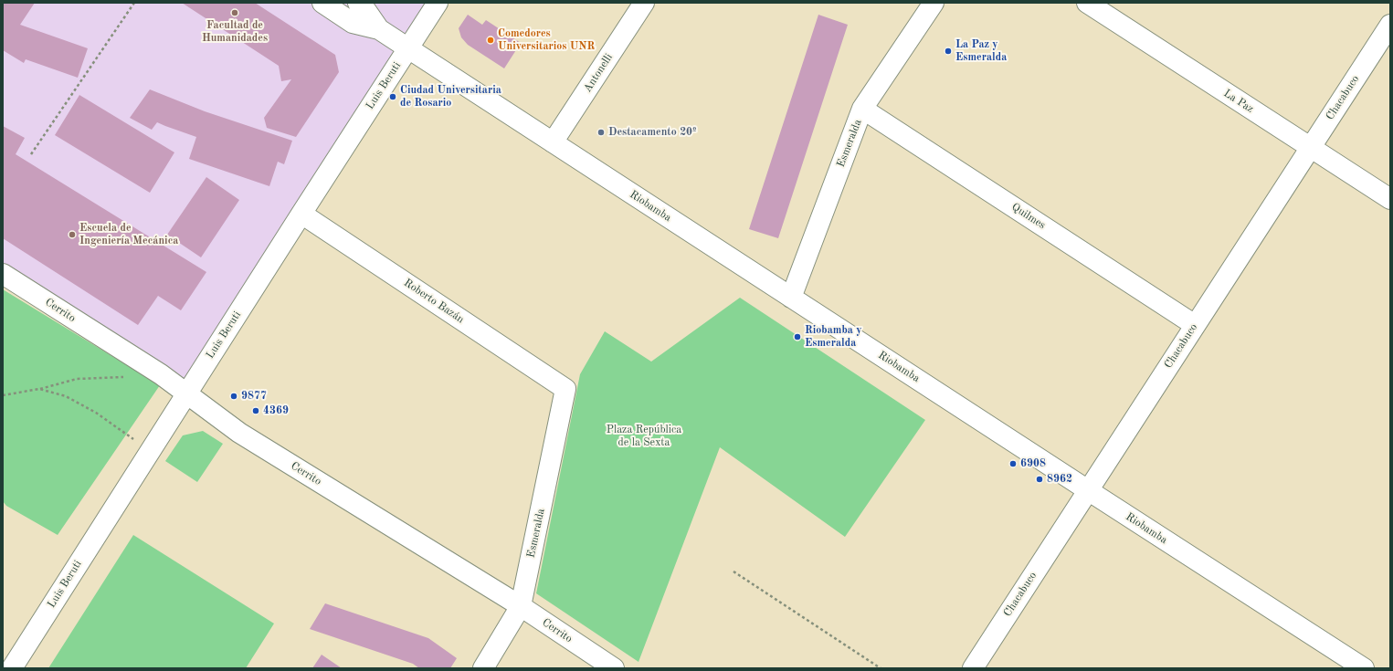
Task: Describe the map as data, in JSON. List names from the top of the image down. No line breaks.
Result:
{"streets":{"street":["Antonelli","Luis Beruti","Chacabuco","La Paz","Esmeralda","Riobamba","Quilmes","Roberto Bazán","Cerrito"]},"crossings":[["Antonelli","Riobamba"],["Luis Beruti","Riobamba"],["Luis Beruti","Roberto Bazán"],["Luis Beruti","Cerrito"],["Chacabuco","La Paz"],["Chacabuco","Riobamba"],["Chacabuco","Quilmes"],["Esmeralda","Riobamba"],["Esmeralda","Quilmes"],["Esmeralda","Roberto Bazán"],["Esmeralda","Cerrito"]],"parks":["Plaza República de la Sexta"],"places":["Facultad de Humanidades","Comedores Universitarios UNR","La Paz y Esmeralda","Ciudad Universitaria de Rosario","Destacamento 20º","Escuela de Ingeniería Mecánica","Riobamba y Esmeralda","9877","4369","6908","8962"]}
